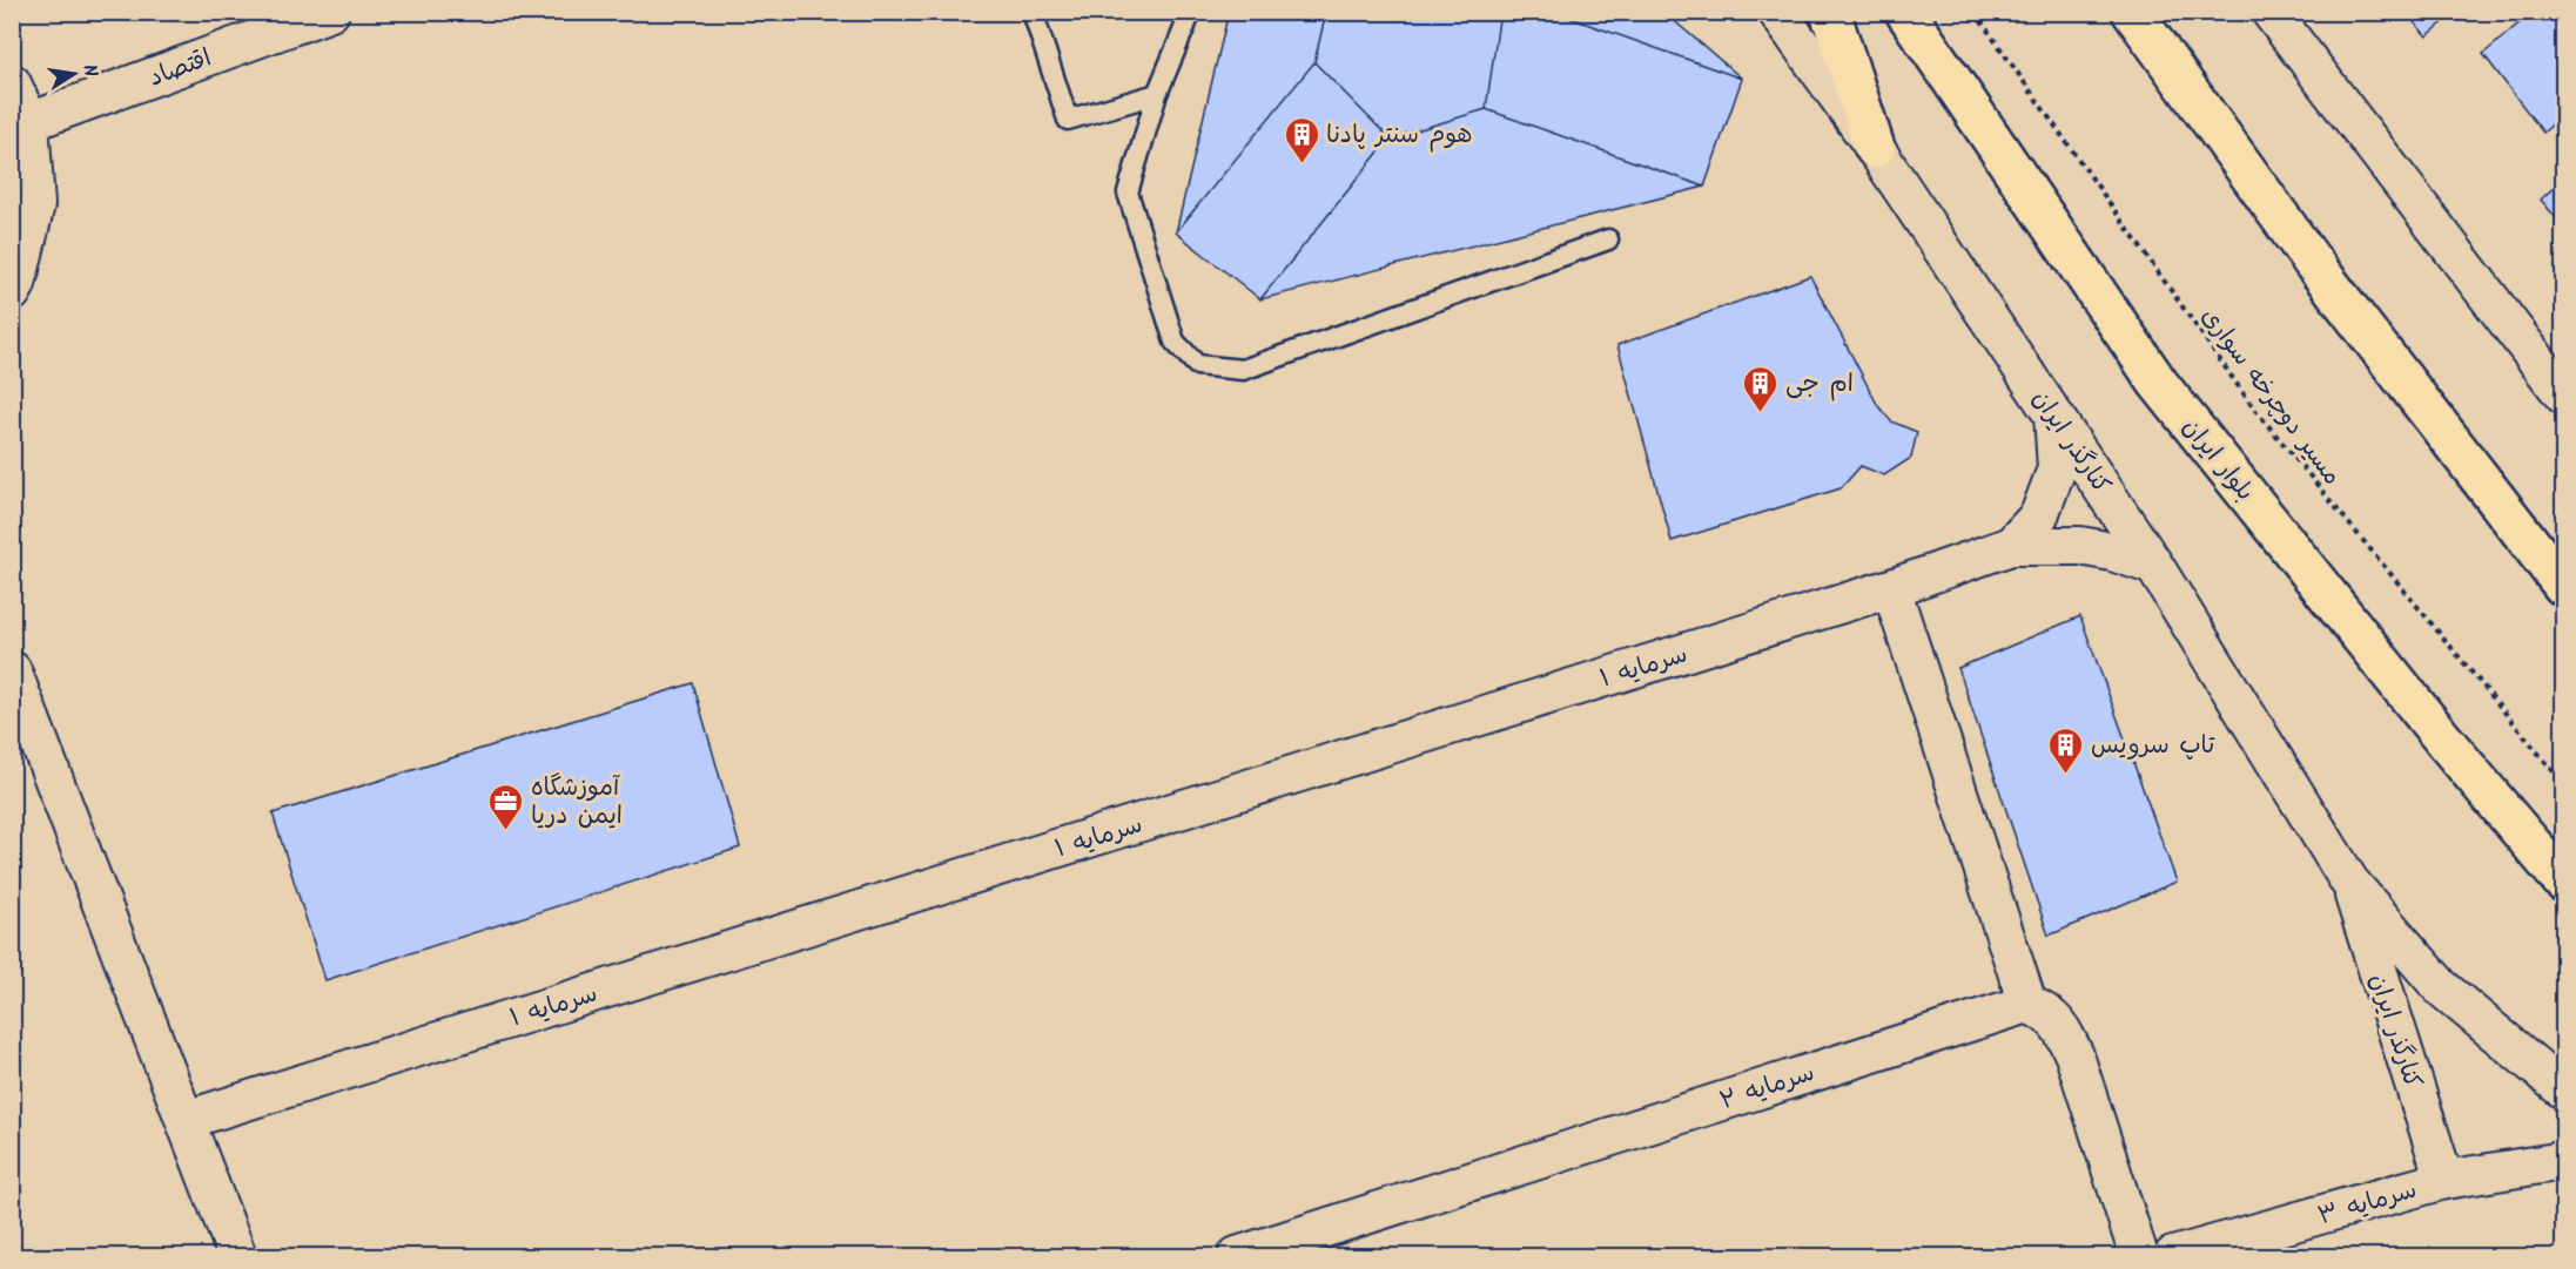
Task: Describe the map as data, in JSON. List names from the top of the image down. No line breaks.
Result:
{"streets":{"main road":["بلوار ایران"],"street":["اقتصاد","کنارگذر ایران","سرمایه ۱","سرمایه ۲","سرمایه ۳"],"path":["مسیر دوچرخه سواری"]},"crossings":[["کنارگذر ایران","سرمایه ۳"]],"places":{"building":["هوم سنتر پادنا","ام جی","تاپ سرویس"],"office":["آموزشگاه ایمن دریا"]},"north":"right"}
